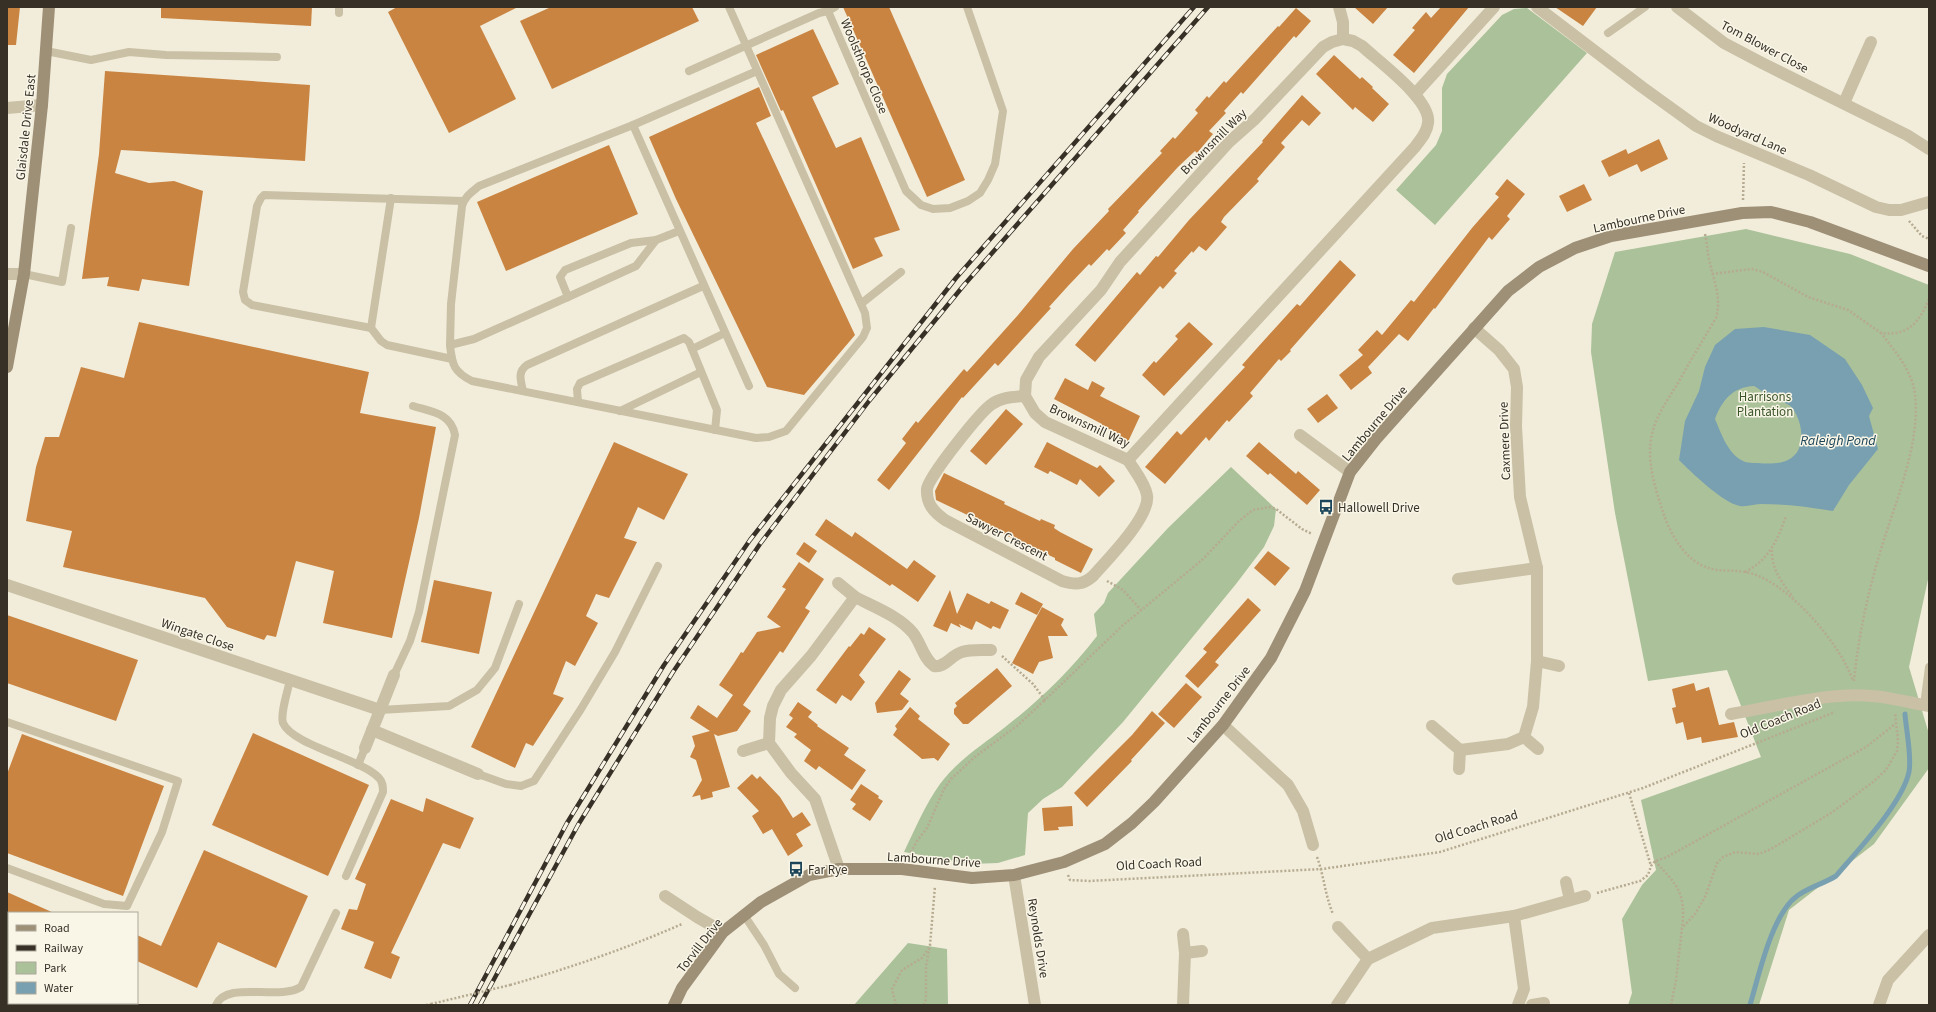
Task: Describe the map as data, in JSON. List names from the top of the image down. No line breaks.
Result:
{"streets":{"street":["Tom Blower Close","Glaisdale Drive East","Woodyard Lane","Brownsmill Way","Lambourne Drive","Caxmere Drive","Sawyer Crescent","Wingate Close","Old Coach Road","Reynolds Drive","Torvill Drive"],"lane":["Woolsthorpe Close"]},"crossings":[["Brownsmill Way","Sawyer Crescent"],["Lambourne Drive","Caxmere Drive"],["Lambourne Drive","Old Coach Road"],["Lambourne Drive","Reynolds Drive"],["Lambourne Drive","Torvill Drive"]],"water":["Raleigh Pond"],"parks":["Harrisons Plantation"],"places":{"bus stop":["Hallowell Drive","Far Rye"]},"legend":["Road","Railway","Park","Water"]}
